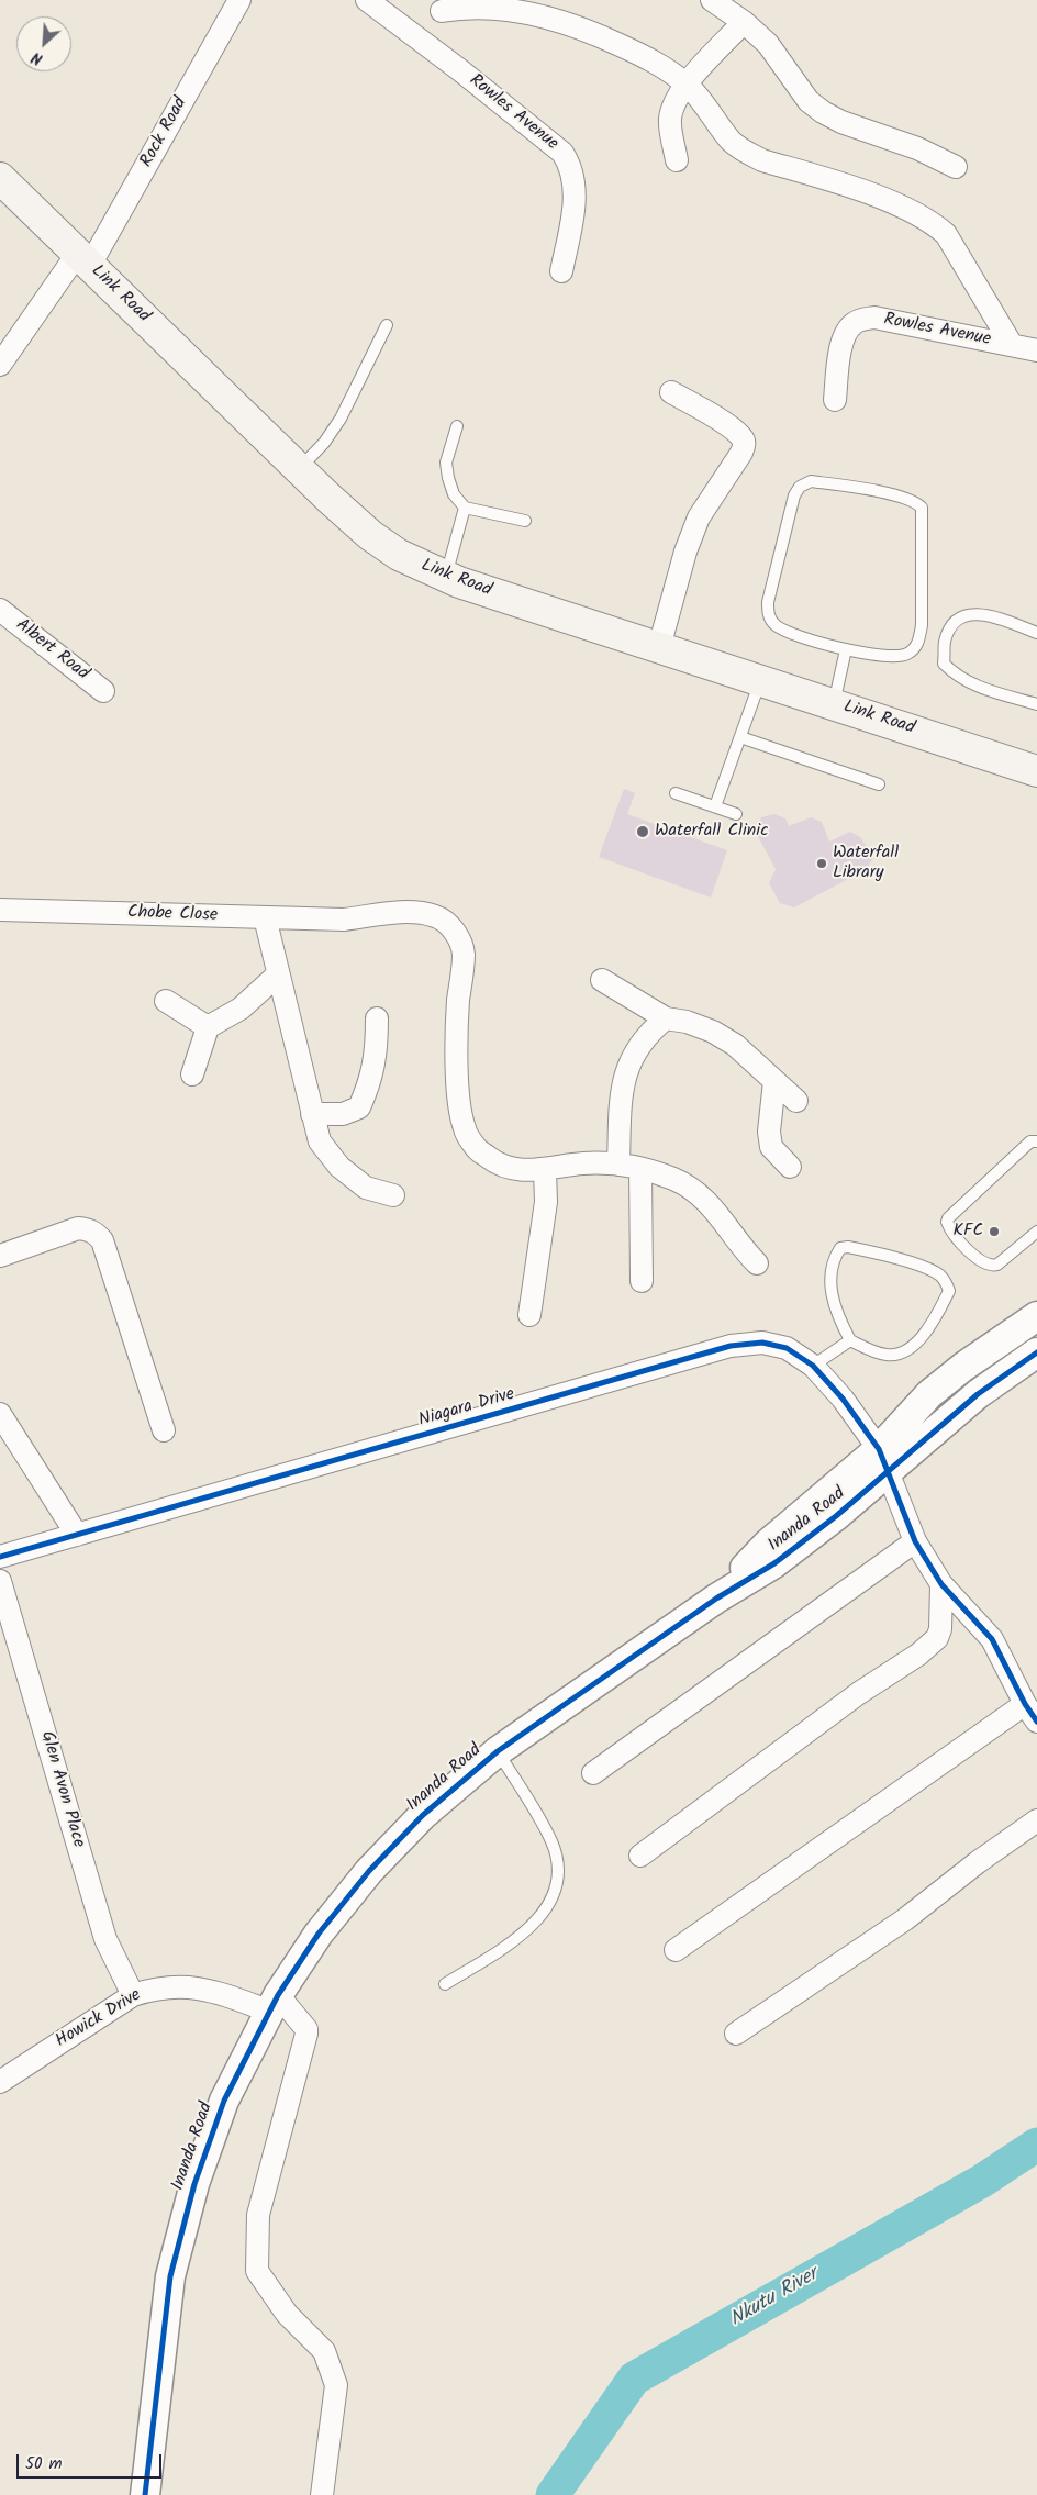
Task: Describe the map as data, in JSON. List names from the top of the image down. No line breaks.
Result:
{"streets":{"main road":["Link Road"],"street":["Rowles Avenue","Rock Road","Albert Road","Chobe Close","Niagara Drive","Inanda Road","Glen Avon Place","Howick Drive"]},"crossings":[["Rock Road","Link Road"],["Niagara Drive","Inanda Road"],["Inanda Road","Howick Drive"],["Glen Avon Place","Howick Drive"]],"water":["Nkutu River"],"places":["Waterfall Clinic","Waterfall Library","KFC"],"scale_bar":"50 m","north":"bottom left"}
